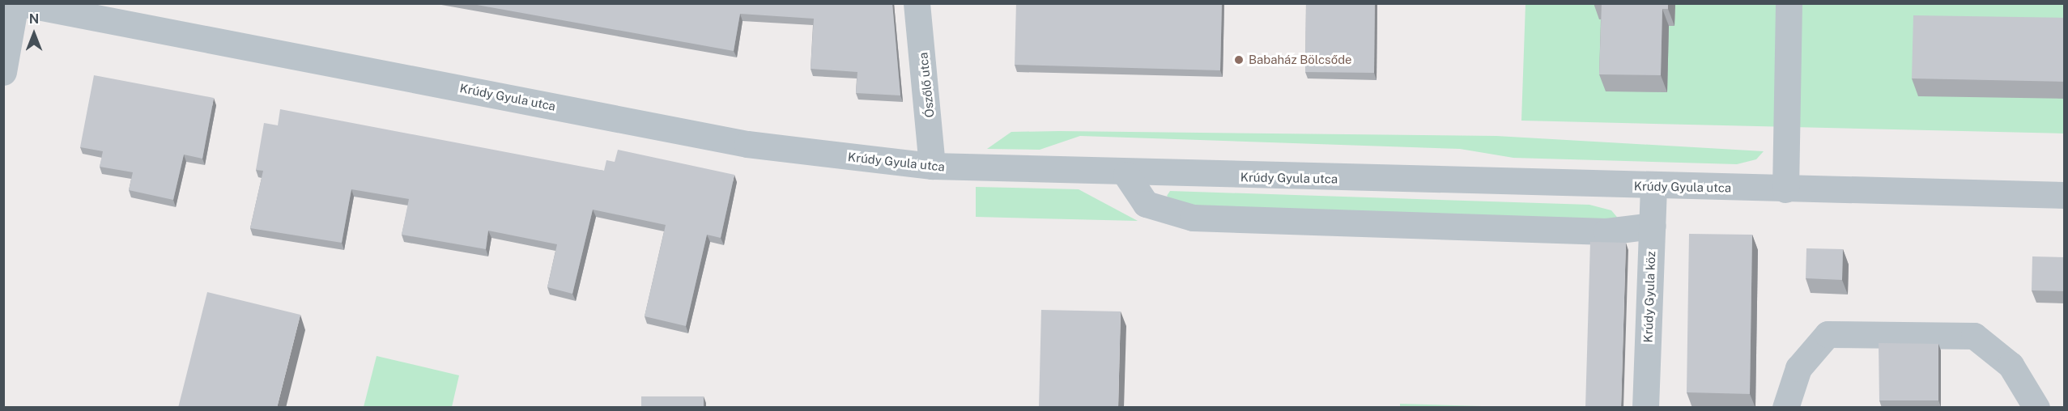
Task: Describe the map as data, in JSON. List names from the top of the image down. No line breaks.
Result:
{"streets":{"street":["Ószőlő utca","Krúdy Gyula utca","Krúdy Gyula köz"]},"crossings":[["Ószőlő utca","Krúdy Gyula utca"],["Krúdy Gyula utca","Krúdy Gyula köz"]],"places":["Babaház Bölcsőde"],"north":"top"}
